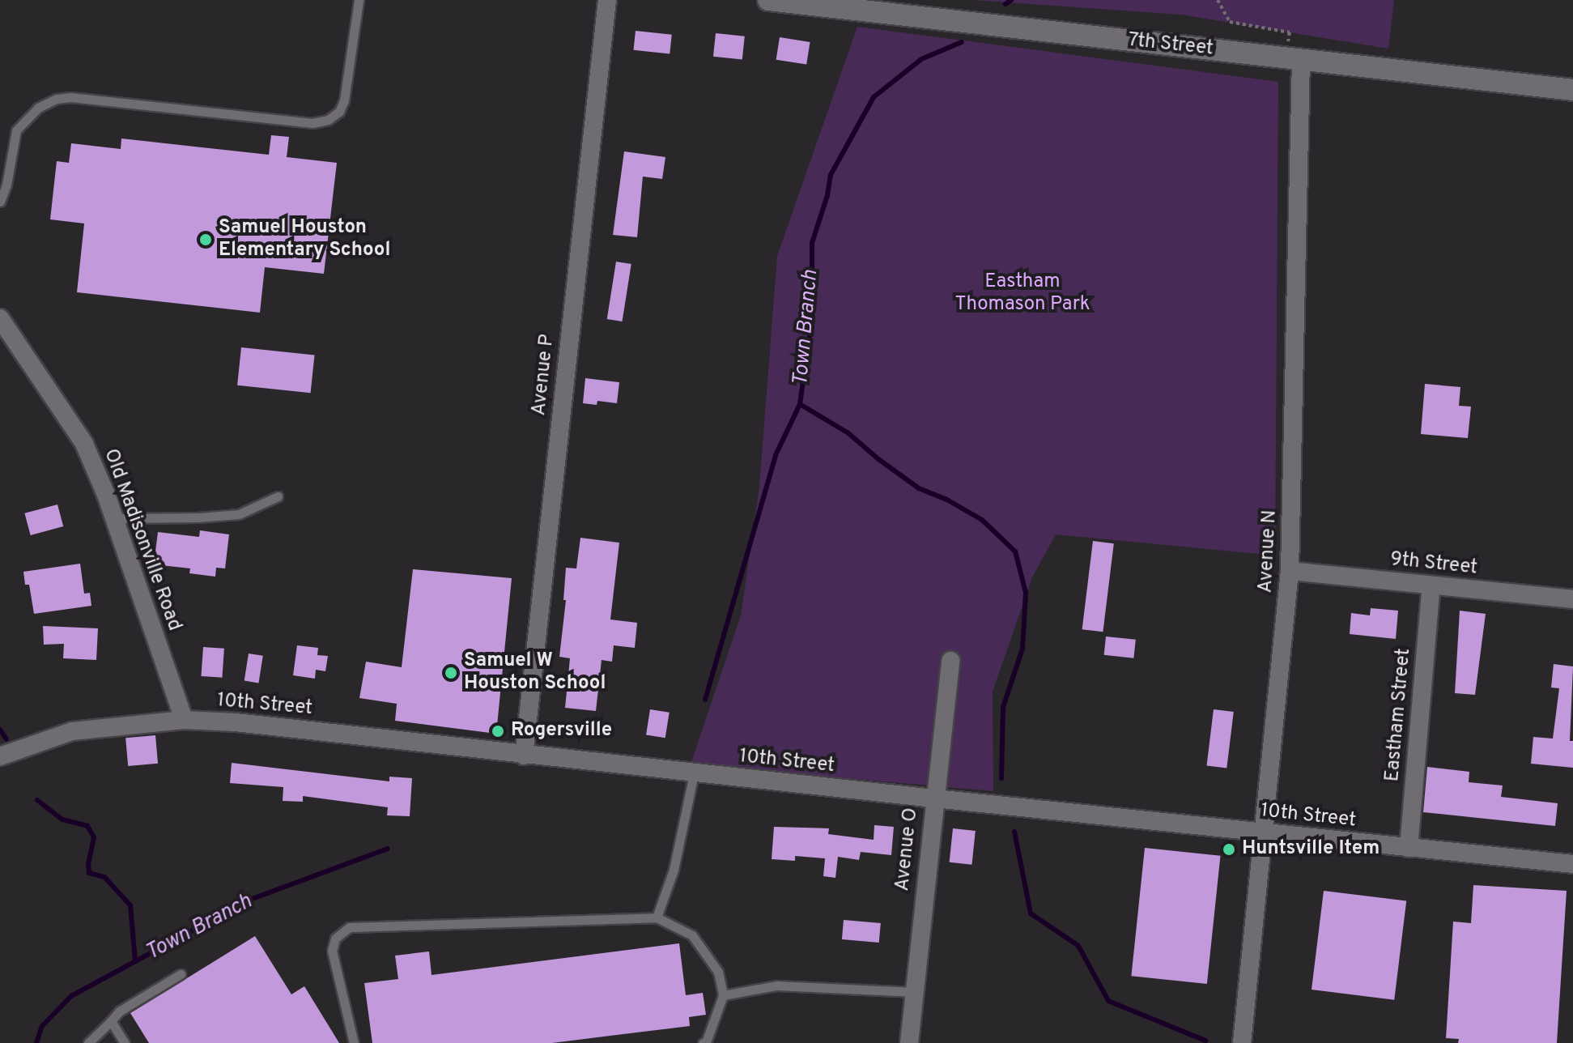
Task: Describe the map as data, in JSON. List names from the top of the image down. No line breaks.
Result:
{"streets":{"street":["7th Street","Avenue P","Old Madisonville Road","Avenue N","9th Street","10th Street","Eastham Street","Avenue O"]},"crossings":[["7th Street","Avenue N"],["Avenue P","10th Street"],["Old Madisonville Road","10th Street"],["Avenue N","9th Street"],["Avenue N","10th Street"],["9th Street","Eastham Street"],["10th Street","Eastham Street"],["10th Street","Avenue O"]],"water":["Town Branch"],"parks":["Eastham Thomason Park"],"places":["Samuel Houston Elementary School","Samuel W Houston School","Rogersville","Huntsville Item"]}
